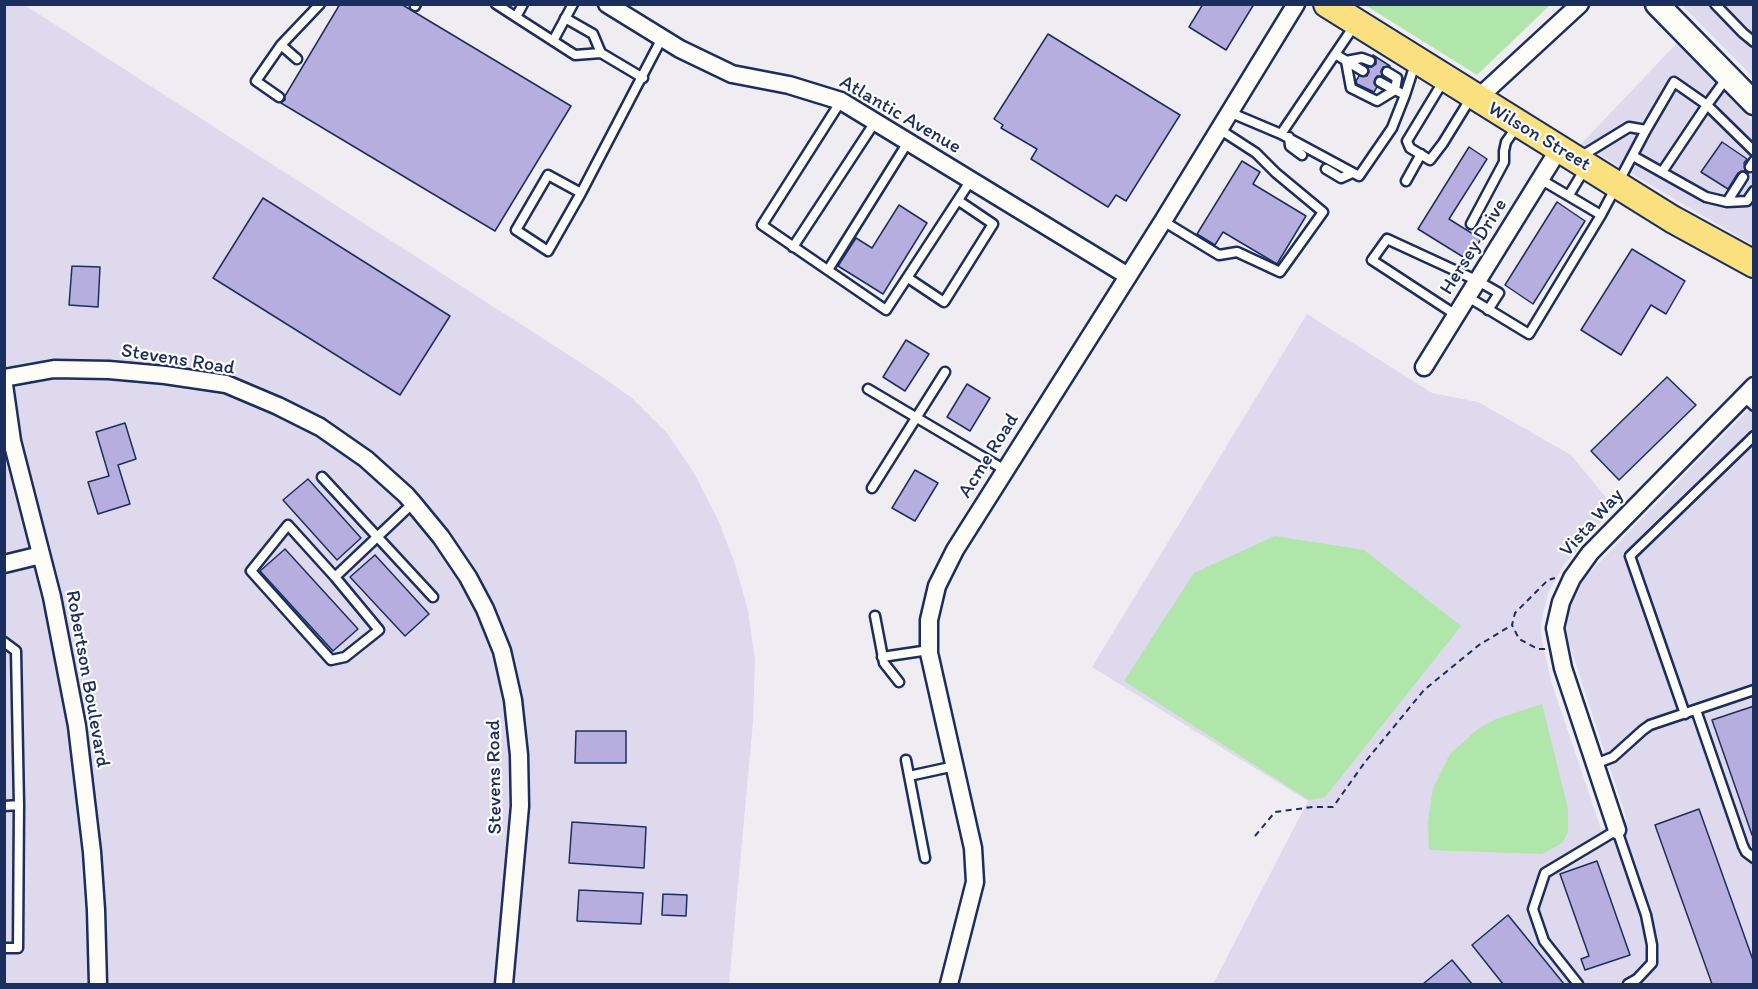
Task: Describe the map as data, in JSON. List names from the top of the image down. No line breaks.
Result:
{"streets":{"main road":["Wilson Street"],"street":["Atlantic Avenue","Hersey Drive","Stevens Road","Acme Road","Vista Way","Robertson Boulevard"]},"crossings":[["Atlantic Avenue","Acme Road"],["Wilson Street","Hersey Drive"]]}
